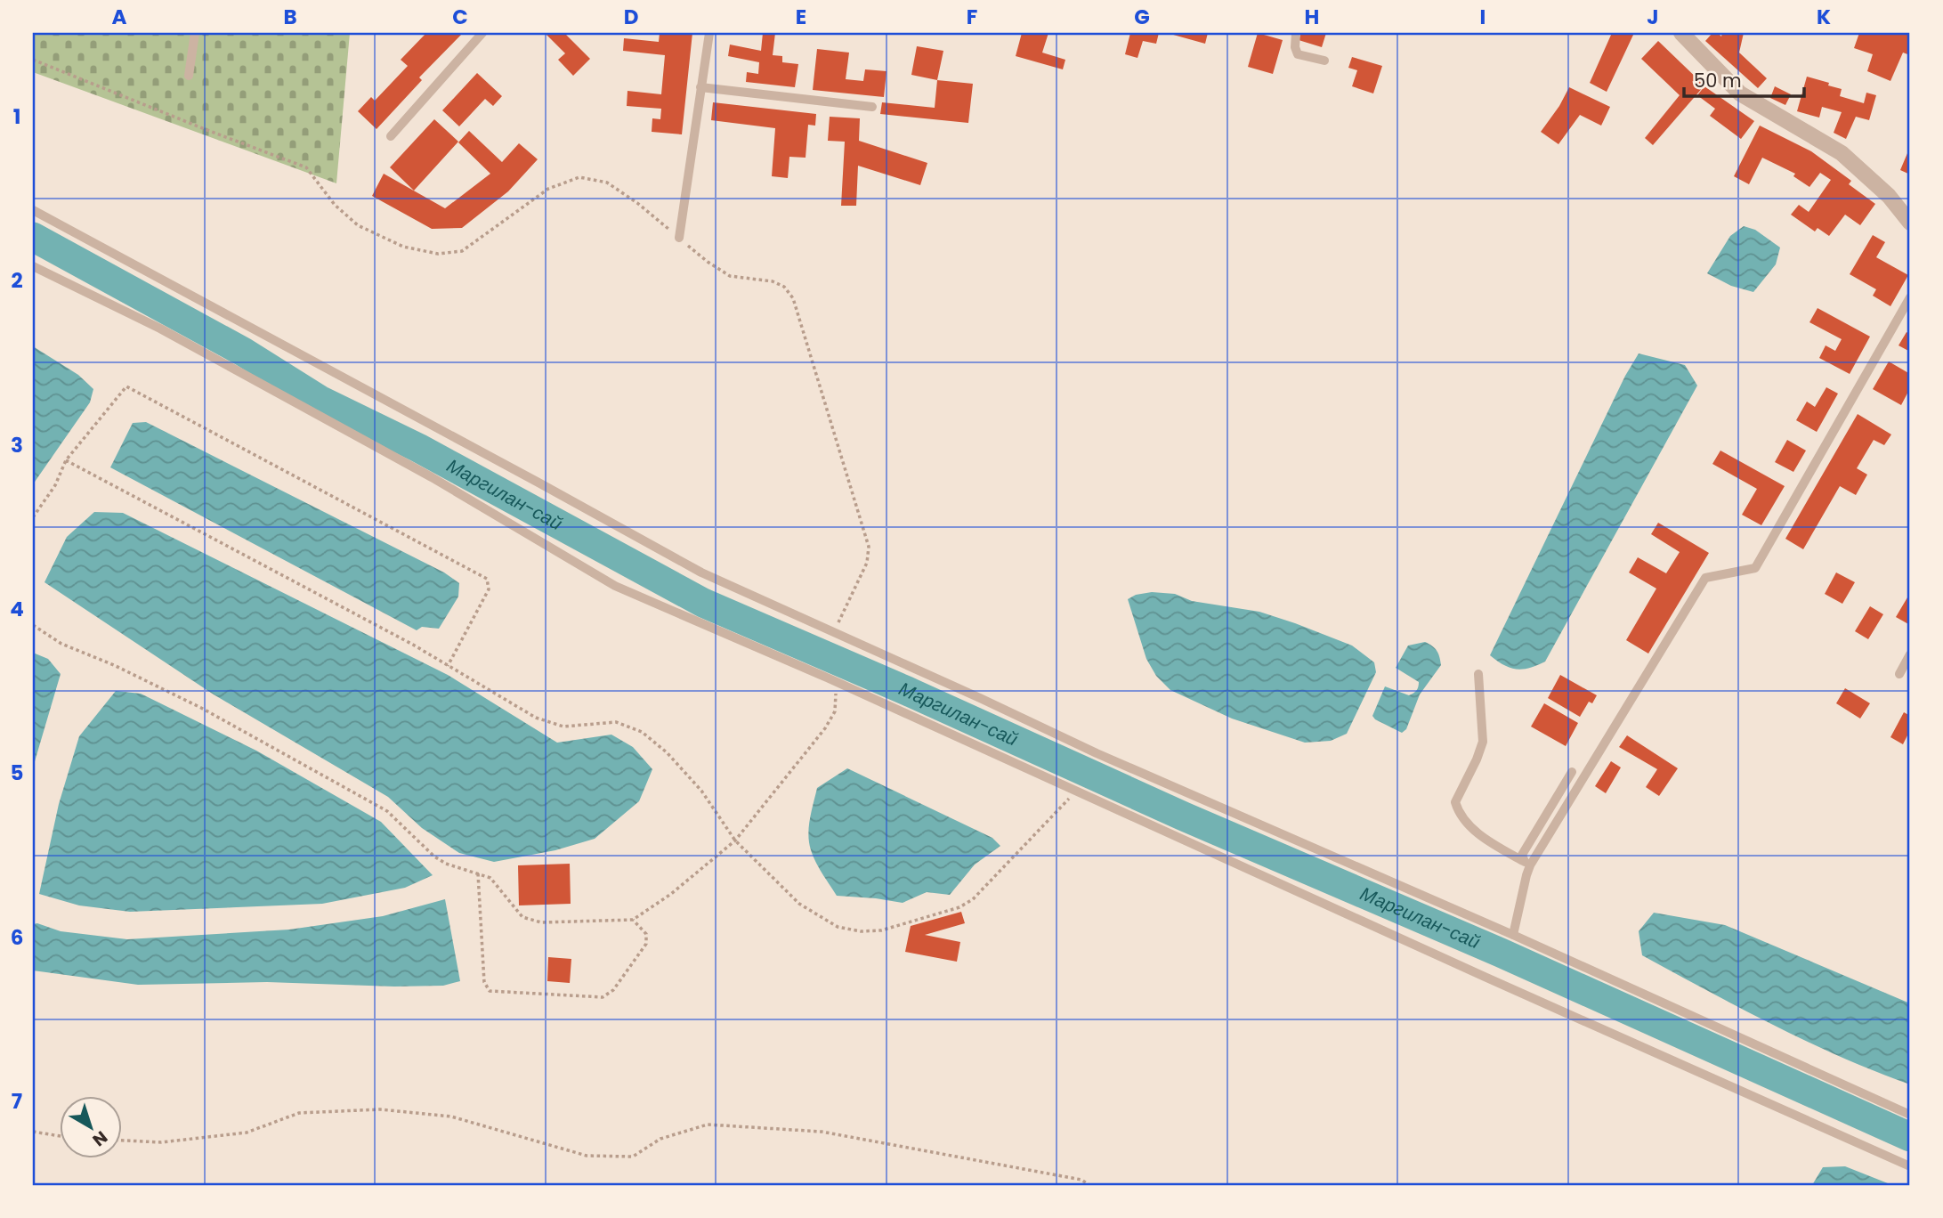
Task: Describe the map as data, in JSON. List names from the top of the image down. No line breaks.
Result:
{"water":["Маргилан-сай"],"scale_bar":"50 m","north":"bottom right","grid":{"columns":["A","B","C","D","E","F","G","H","I","J","K"],"rows":["1","2","3","4","5","6","7"]}}
